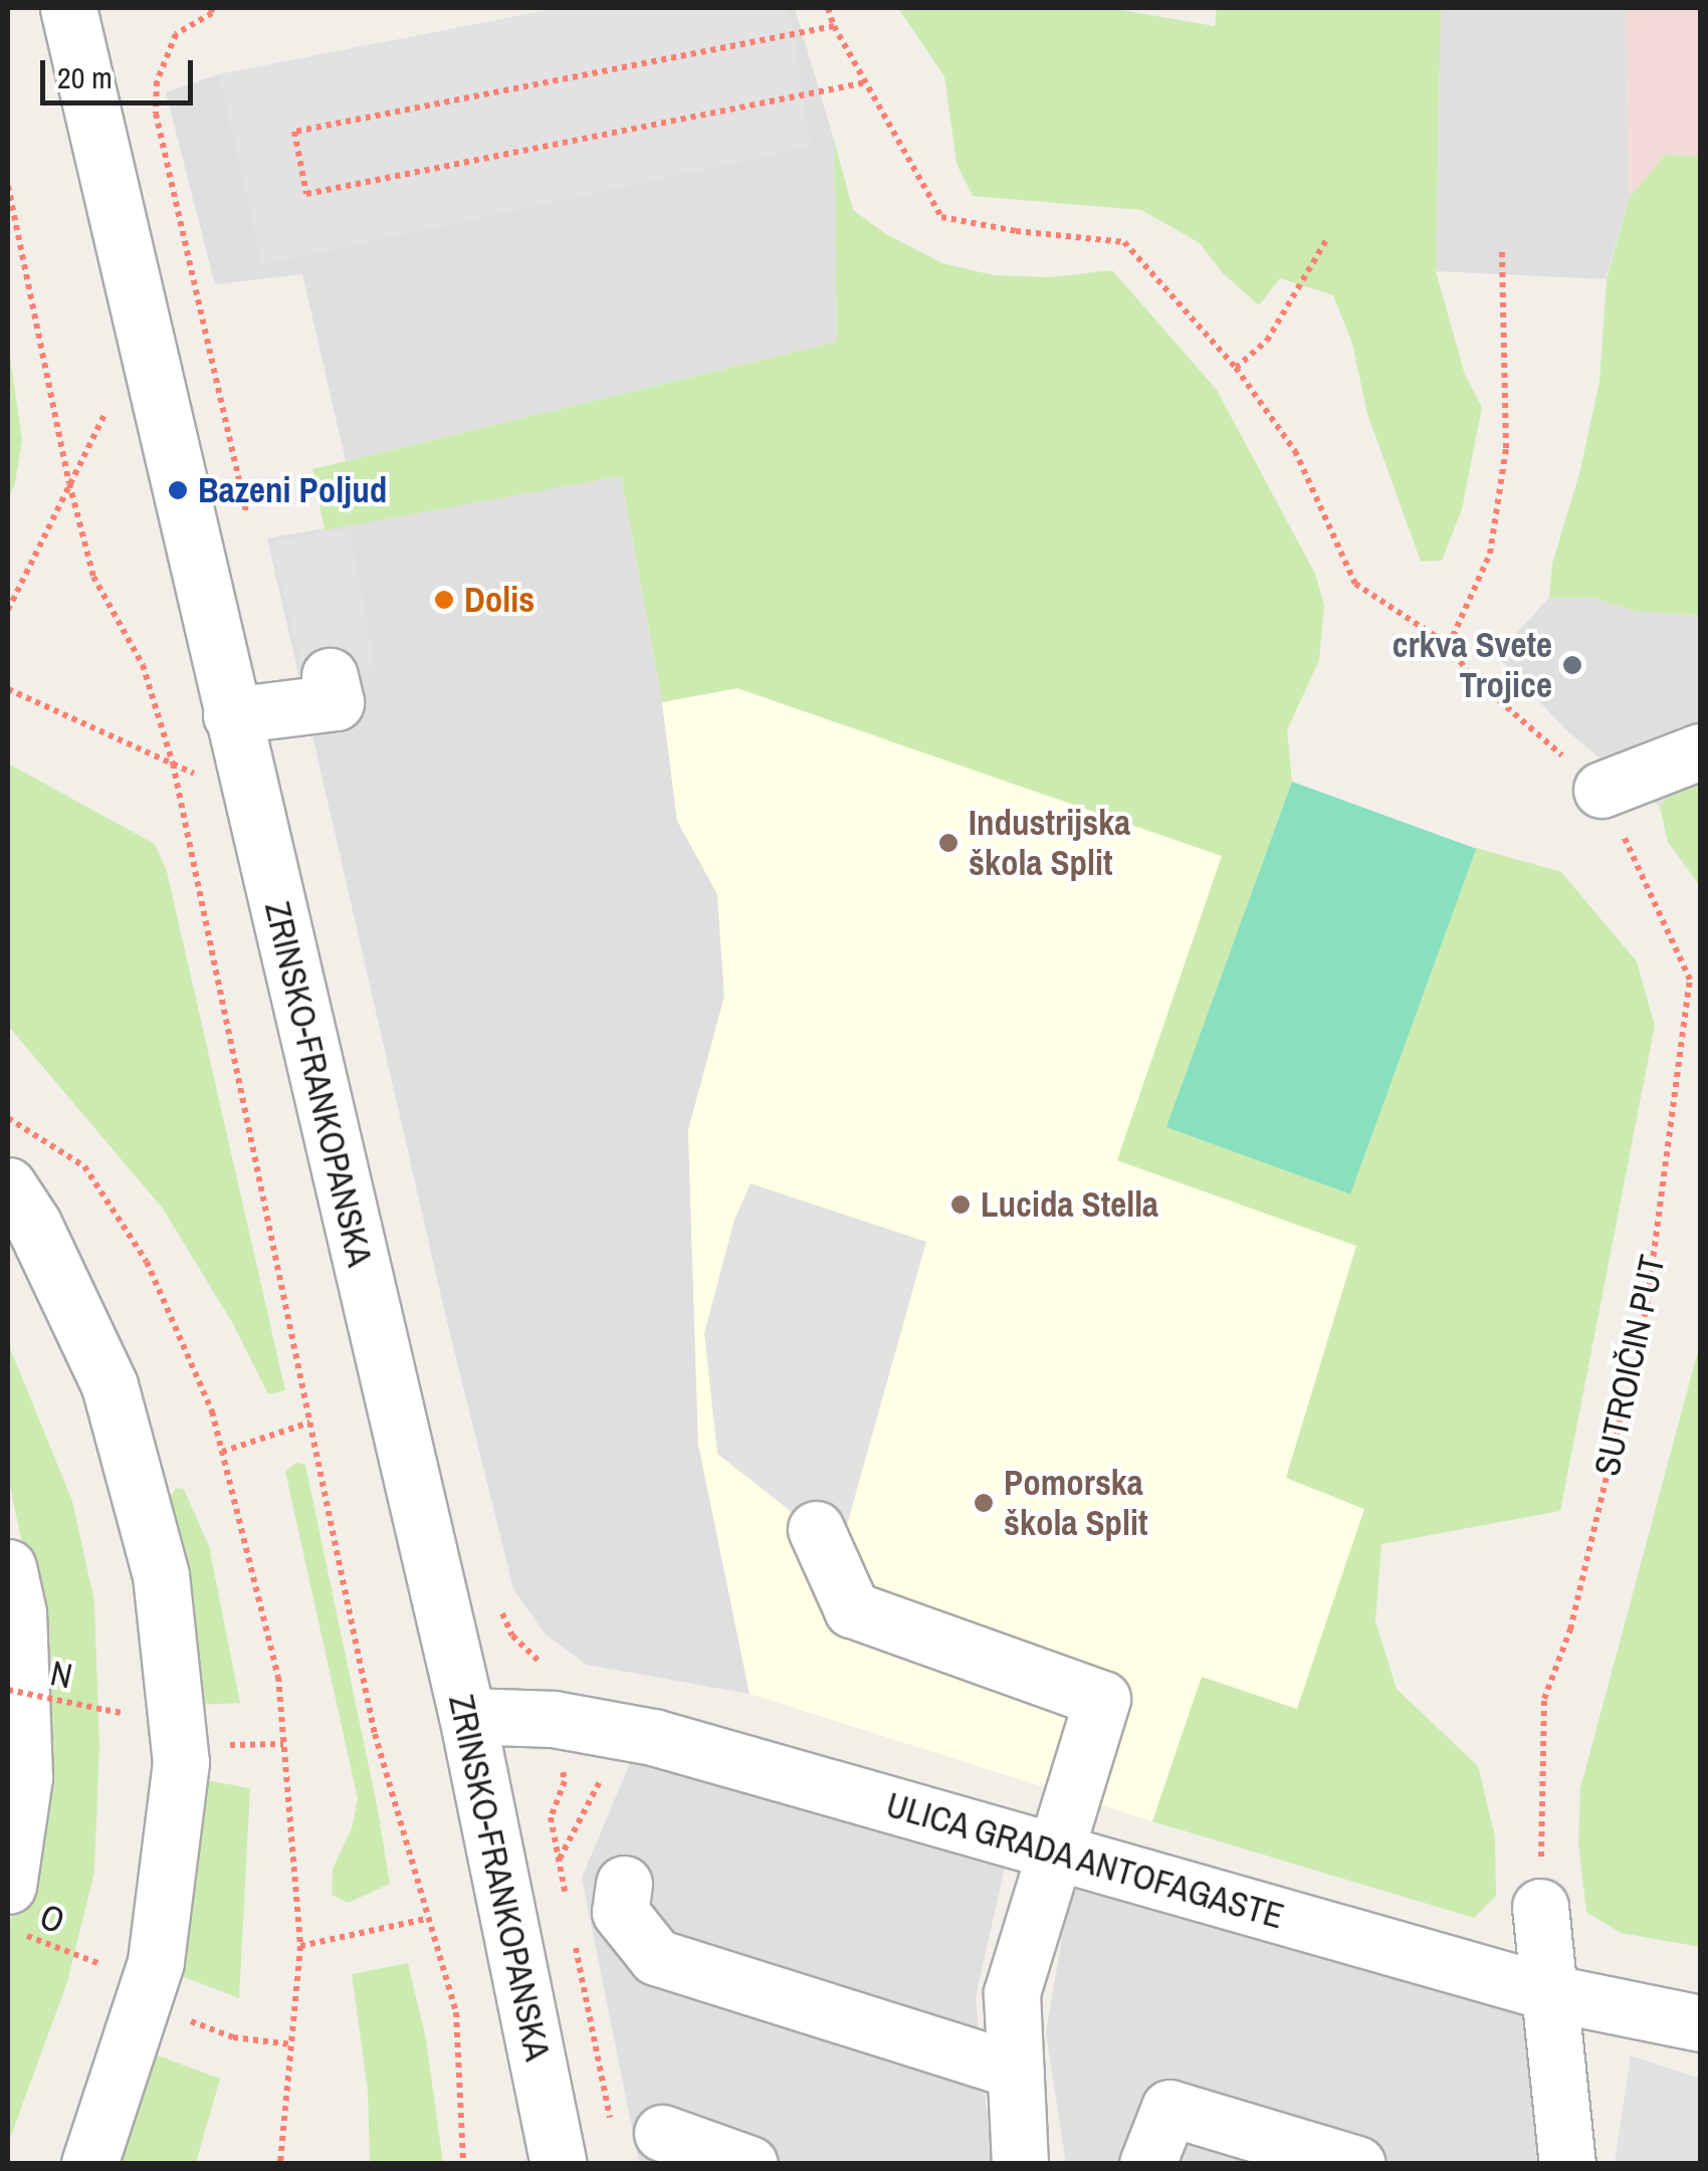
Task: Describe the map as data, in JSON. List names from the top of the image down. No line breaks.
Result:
{"streets":{"street":["ZRINSKO-FRANKOPANSKA","ULICA GRADA ANTOFAGASTE"],"path":["SUTROIČIN PUT","N","O"]},"crossings":[["ZRINSKO-FRANKOPANSKA","ULICA GRADA ANTOFAGASTE"]],"places":["Bazeni Poljud","Dolis","crkva Svete Trojice","Industrijska škola Split","Lucida Stella","Pomorska škola Split"],"scale_bar":"20 m"}
